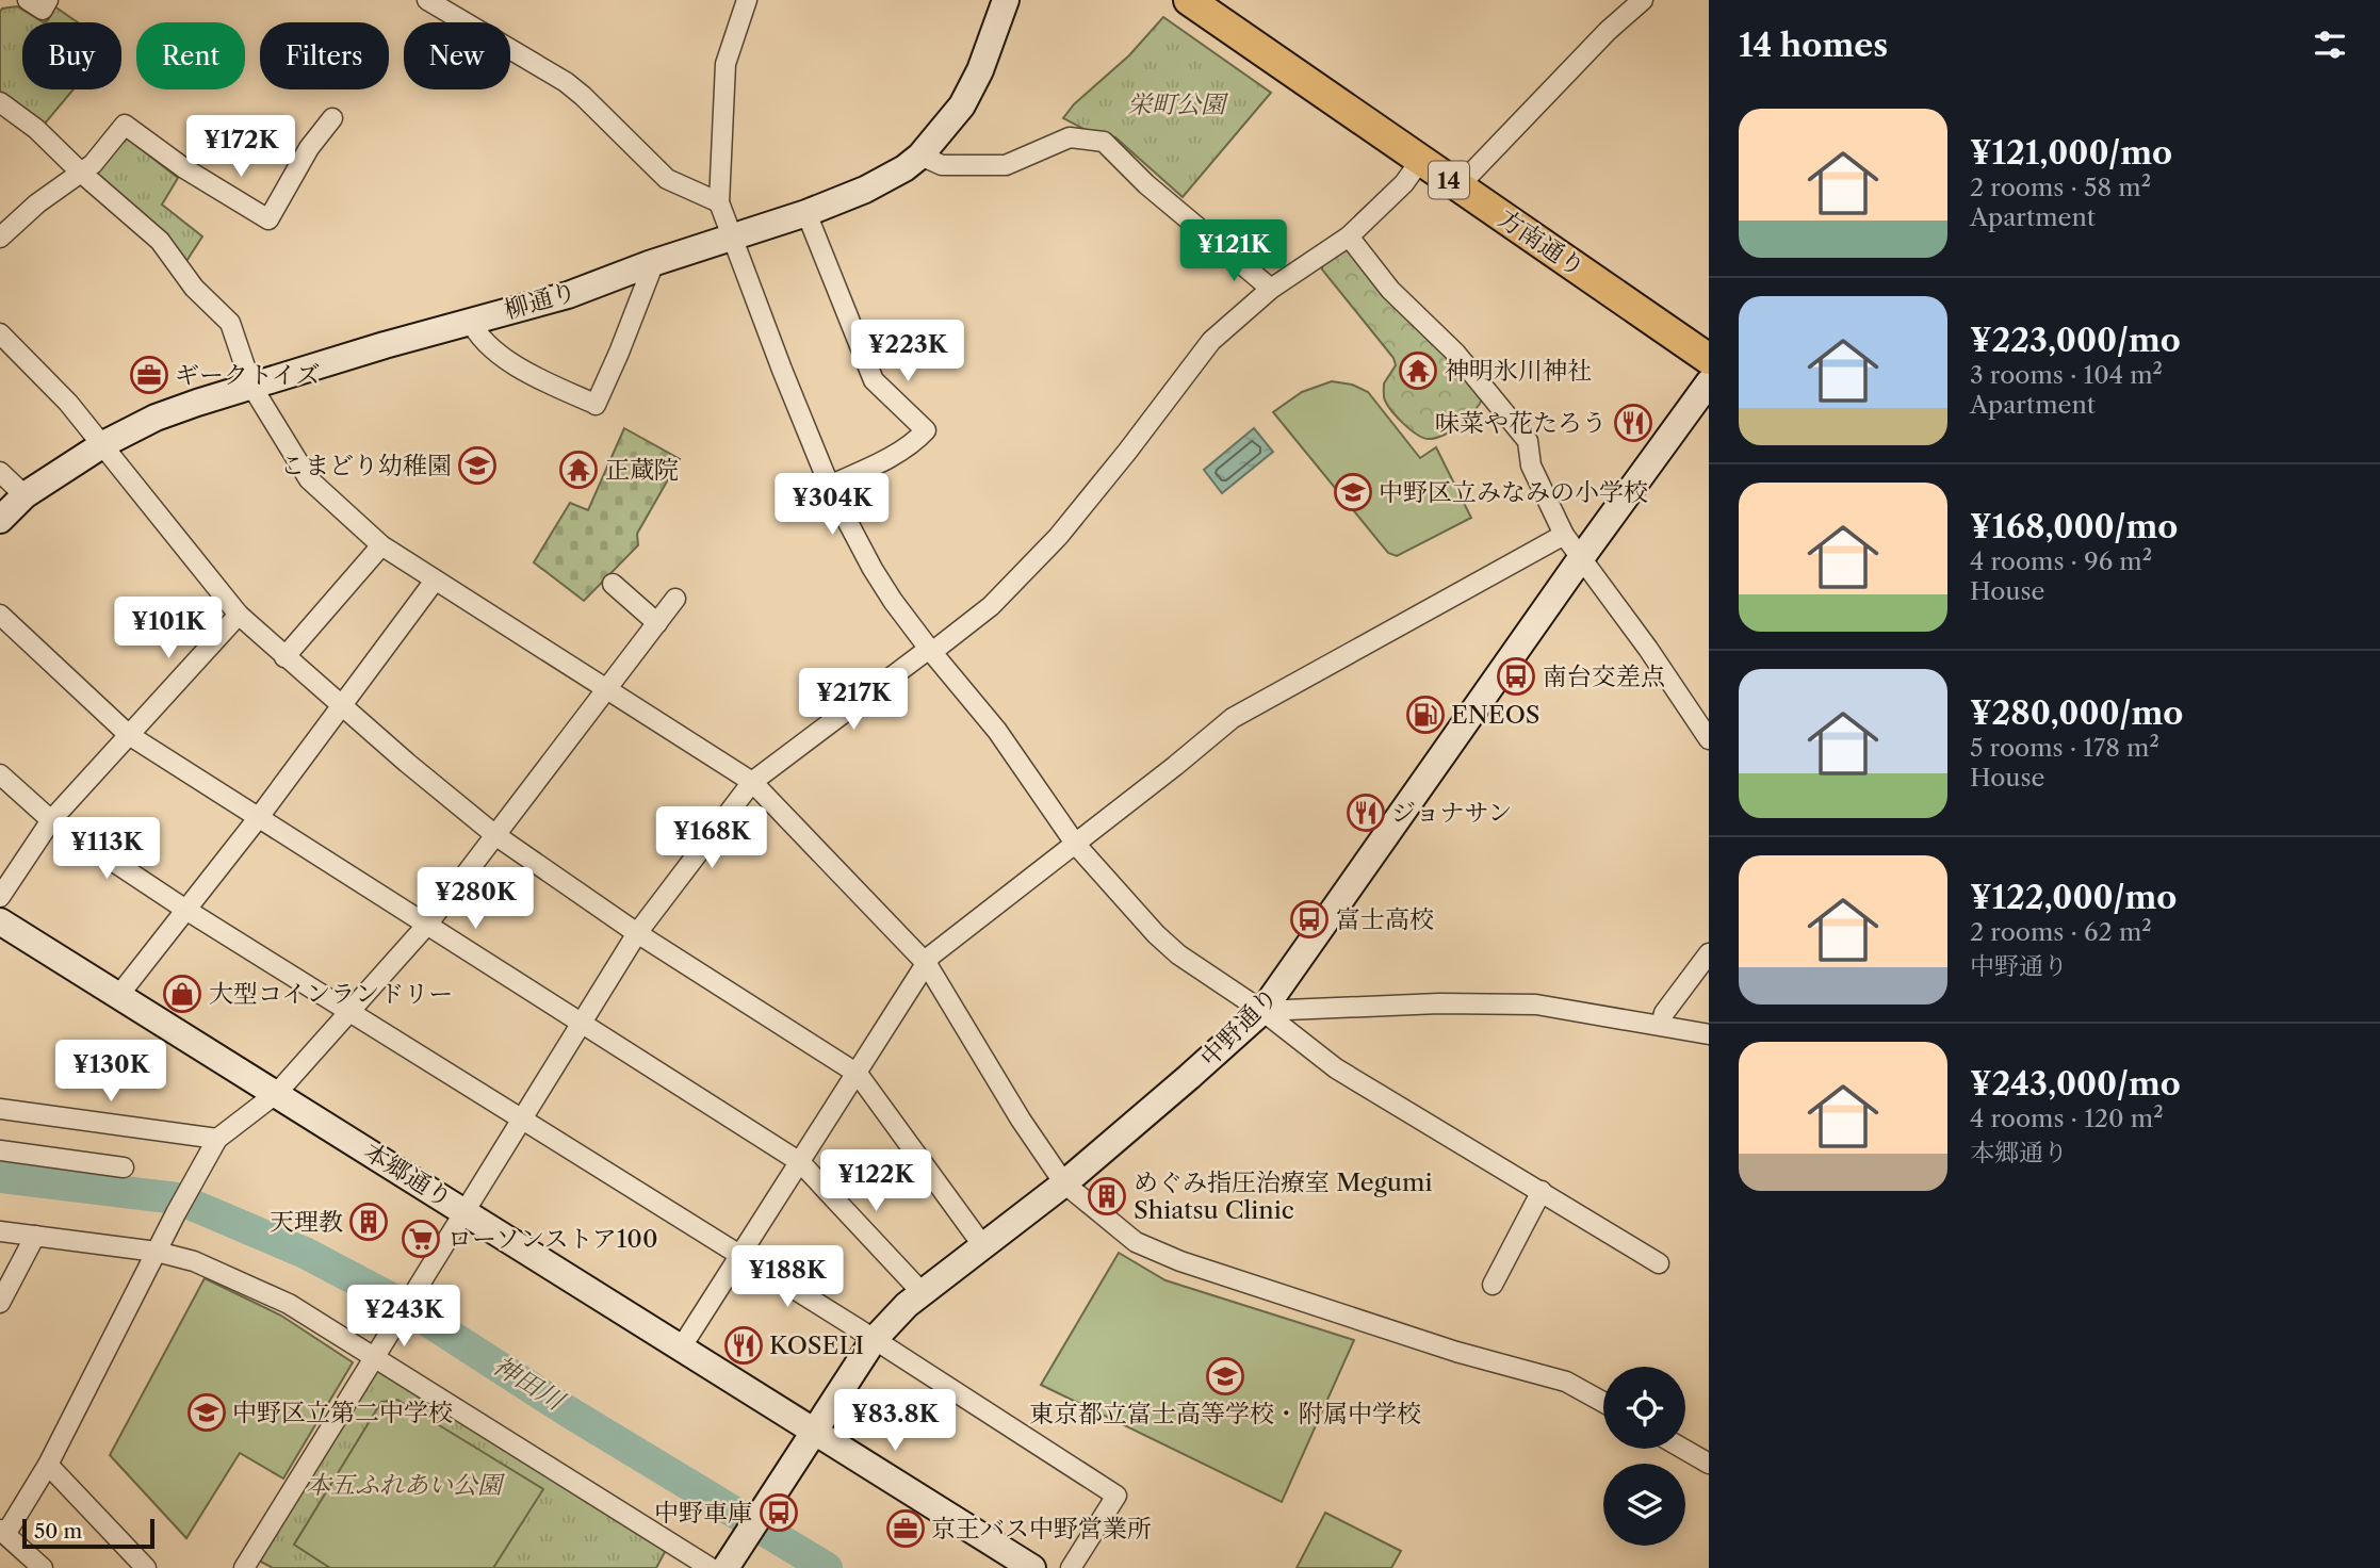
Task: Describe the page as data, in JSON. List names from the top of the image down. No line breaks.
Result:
{"streets":{"main road":["14","方南通り"],"street":["柳通り","中野通り","本郷通り"]},"crossings":[["中野通り","本郷通り"]],"water":["神田川"],"parks":["栄町公園","本五ふれあい公園"],"places":{"temple":["神明氷川神社","正蔵院"],"office":["ギークトイズ","京王バス中野営業所"],"restaurant":["味菜や花たろう","ジョナサン","KOSELI"],"school or university":["こまどり幼稚園","中野区立みなみの小学校","東京都立富士高等学校・附属中学校","中野区立第二中学校"],"bus stop":["南台交差点","富士高校","中野車庫"],"fuel station":["ENEOS"],"shop":["大型コインランドリー"],"building":["めぐみ指圧治療室 Megumi Shiatsu Clinic","天理教"],"supermarket":["ローソンストア100"]},"scale_bar":"50 m","page":{"heading":"14 homes","chip":["Buy","Rent","Filters","New"],"list":[{"name":"¥121,000/mo","note":"2 rooms · 58 m² · Apartment"},{"name":"¥223,000/mo","note":"3 rooms · 104 m² · Apartment"},{"name":"¥168,000/mo","note":"4 rooms · 96 m² · House"},{"name":"¥280,000/mo","note":"5 rooms · 178 m² · House"},{"name":"¥122,000/mo","note":"2 rooms · 62 m² · 中野通り"},{"name":"¥243,000/mo","note":"4 rooms · 120 m² · 本郷通り"}],"price":["¥172K","¥121K","¥223K","¥304K","¥101K","¥217K","¥168K","¥113K","¥280K","¥130K","¥122K","¥188K","¥243K","¥83.8K"],"scale":"50 m"}}
